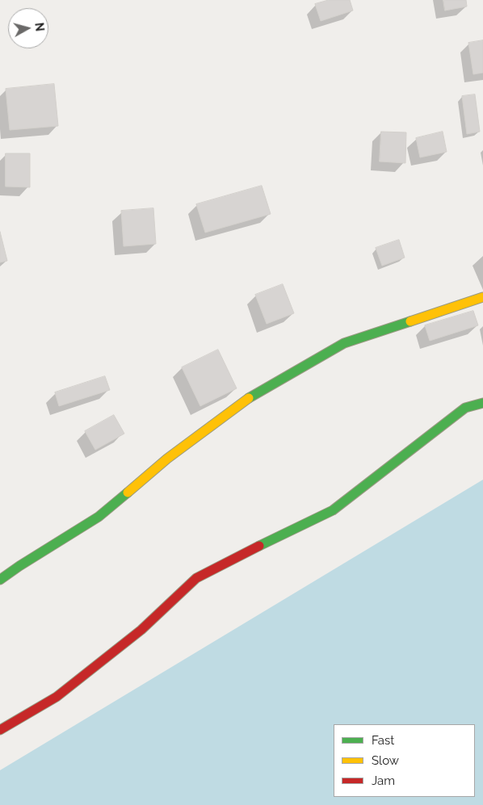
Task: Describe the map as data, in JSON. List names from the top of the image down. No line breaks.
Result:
{"legend":["Fast","Slow","Jam"],"north":"right"}
